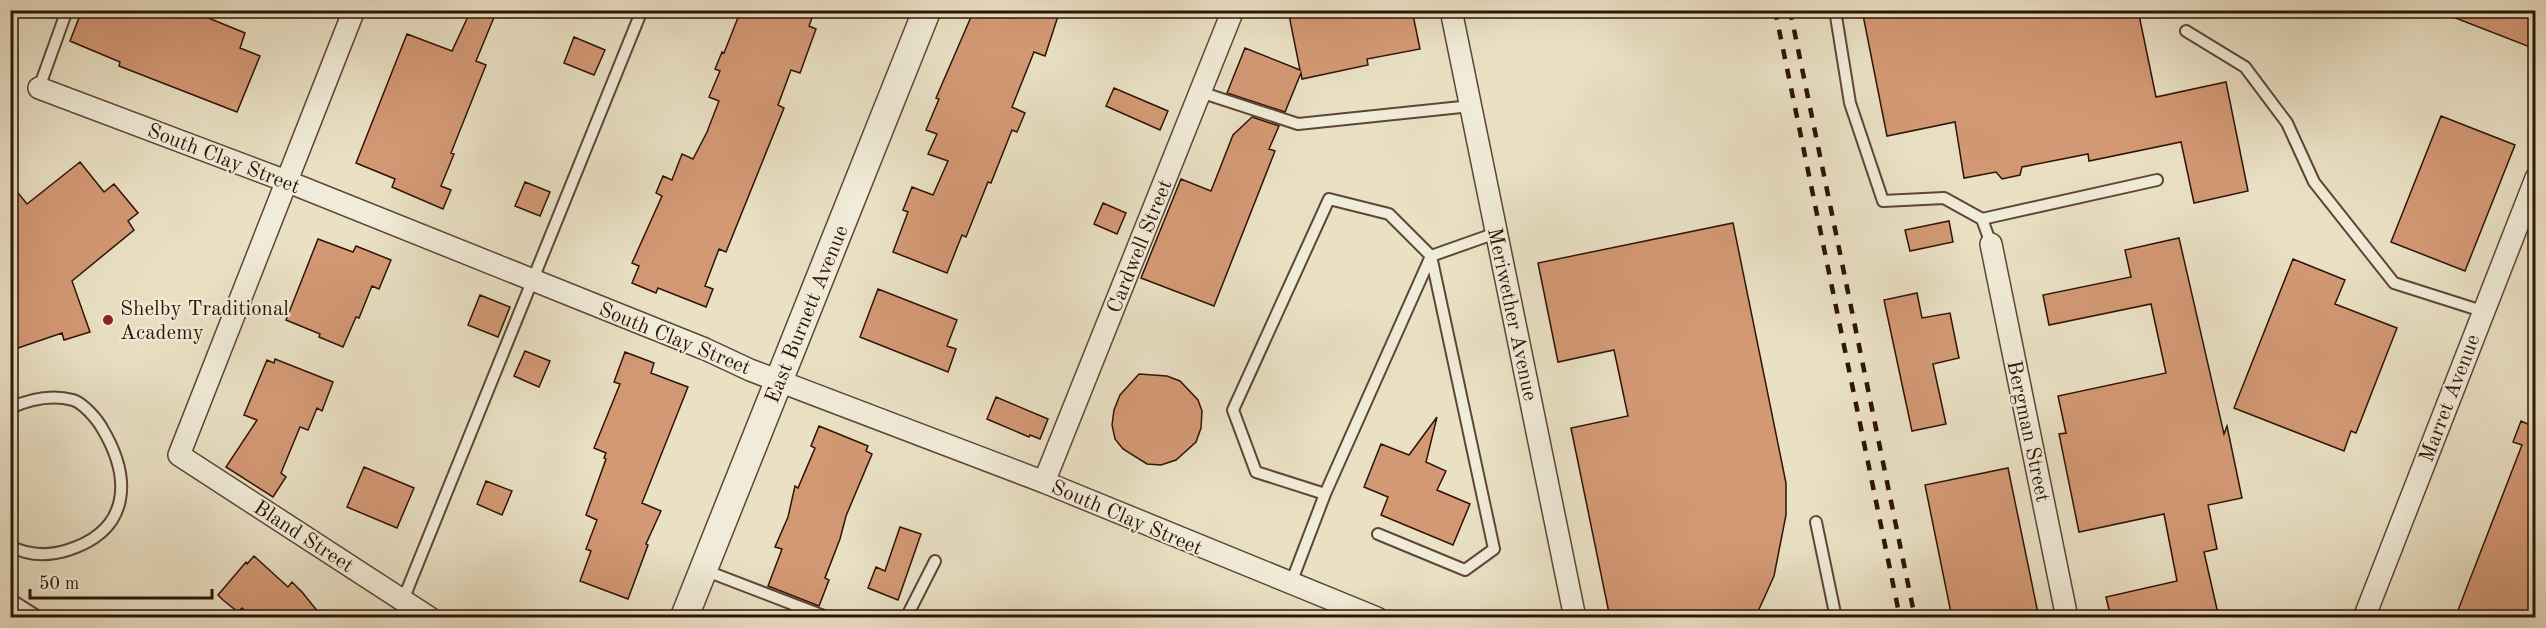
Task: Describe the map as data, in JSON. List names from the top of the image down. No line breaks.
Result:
{"streets":{"street":["South Clay Street","Cardwell Street","East Burnett Avenue","Meriwether Avenue","Marret Avenue","Bergman Street","Bland Street"]},"crossings":[["South Clay Street","Cardwell Street"],["South Clay Street","East Burnett Avenue"],["South Clay Street","Bland Street"]],"places":["Shelby Traditional Academy"],"scale_bar":"50 m"}
